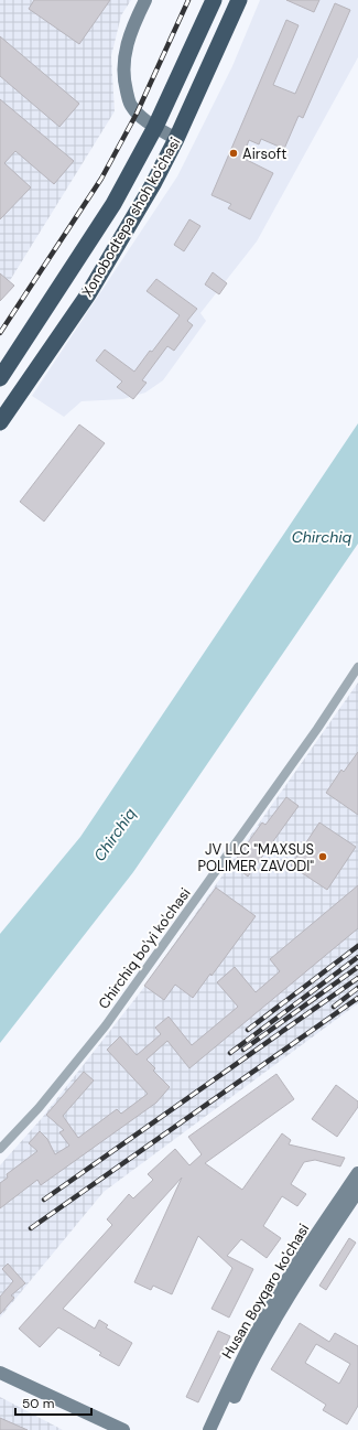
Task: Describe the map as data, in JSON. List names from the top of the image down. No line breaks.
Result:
{"streets":{"highway":["Xonobodtepa shoh ko'chasi"],"main road":["Husan Boyqaro ko'chasi"],"street":["Chirchiq bo'yi ko'chasi"]},"water":["Chirchiq"],"places":["Airsoft","JV LLC \"MAXSUS POLIMER ZAVODI\""],"scale_bar":"50 m"}
